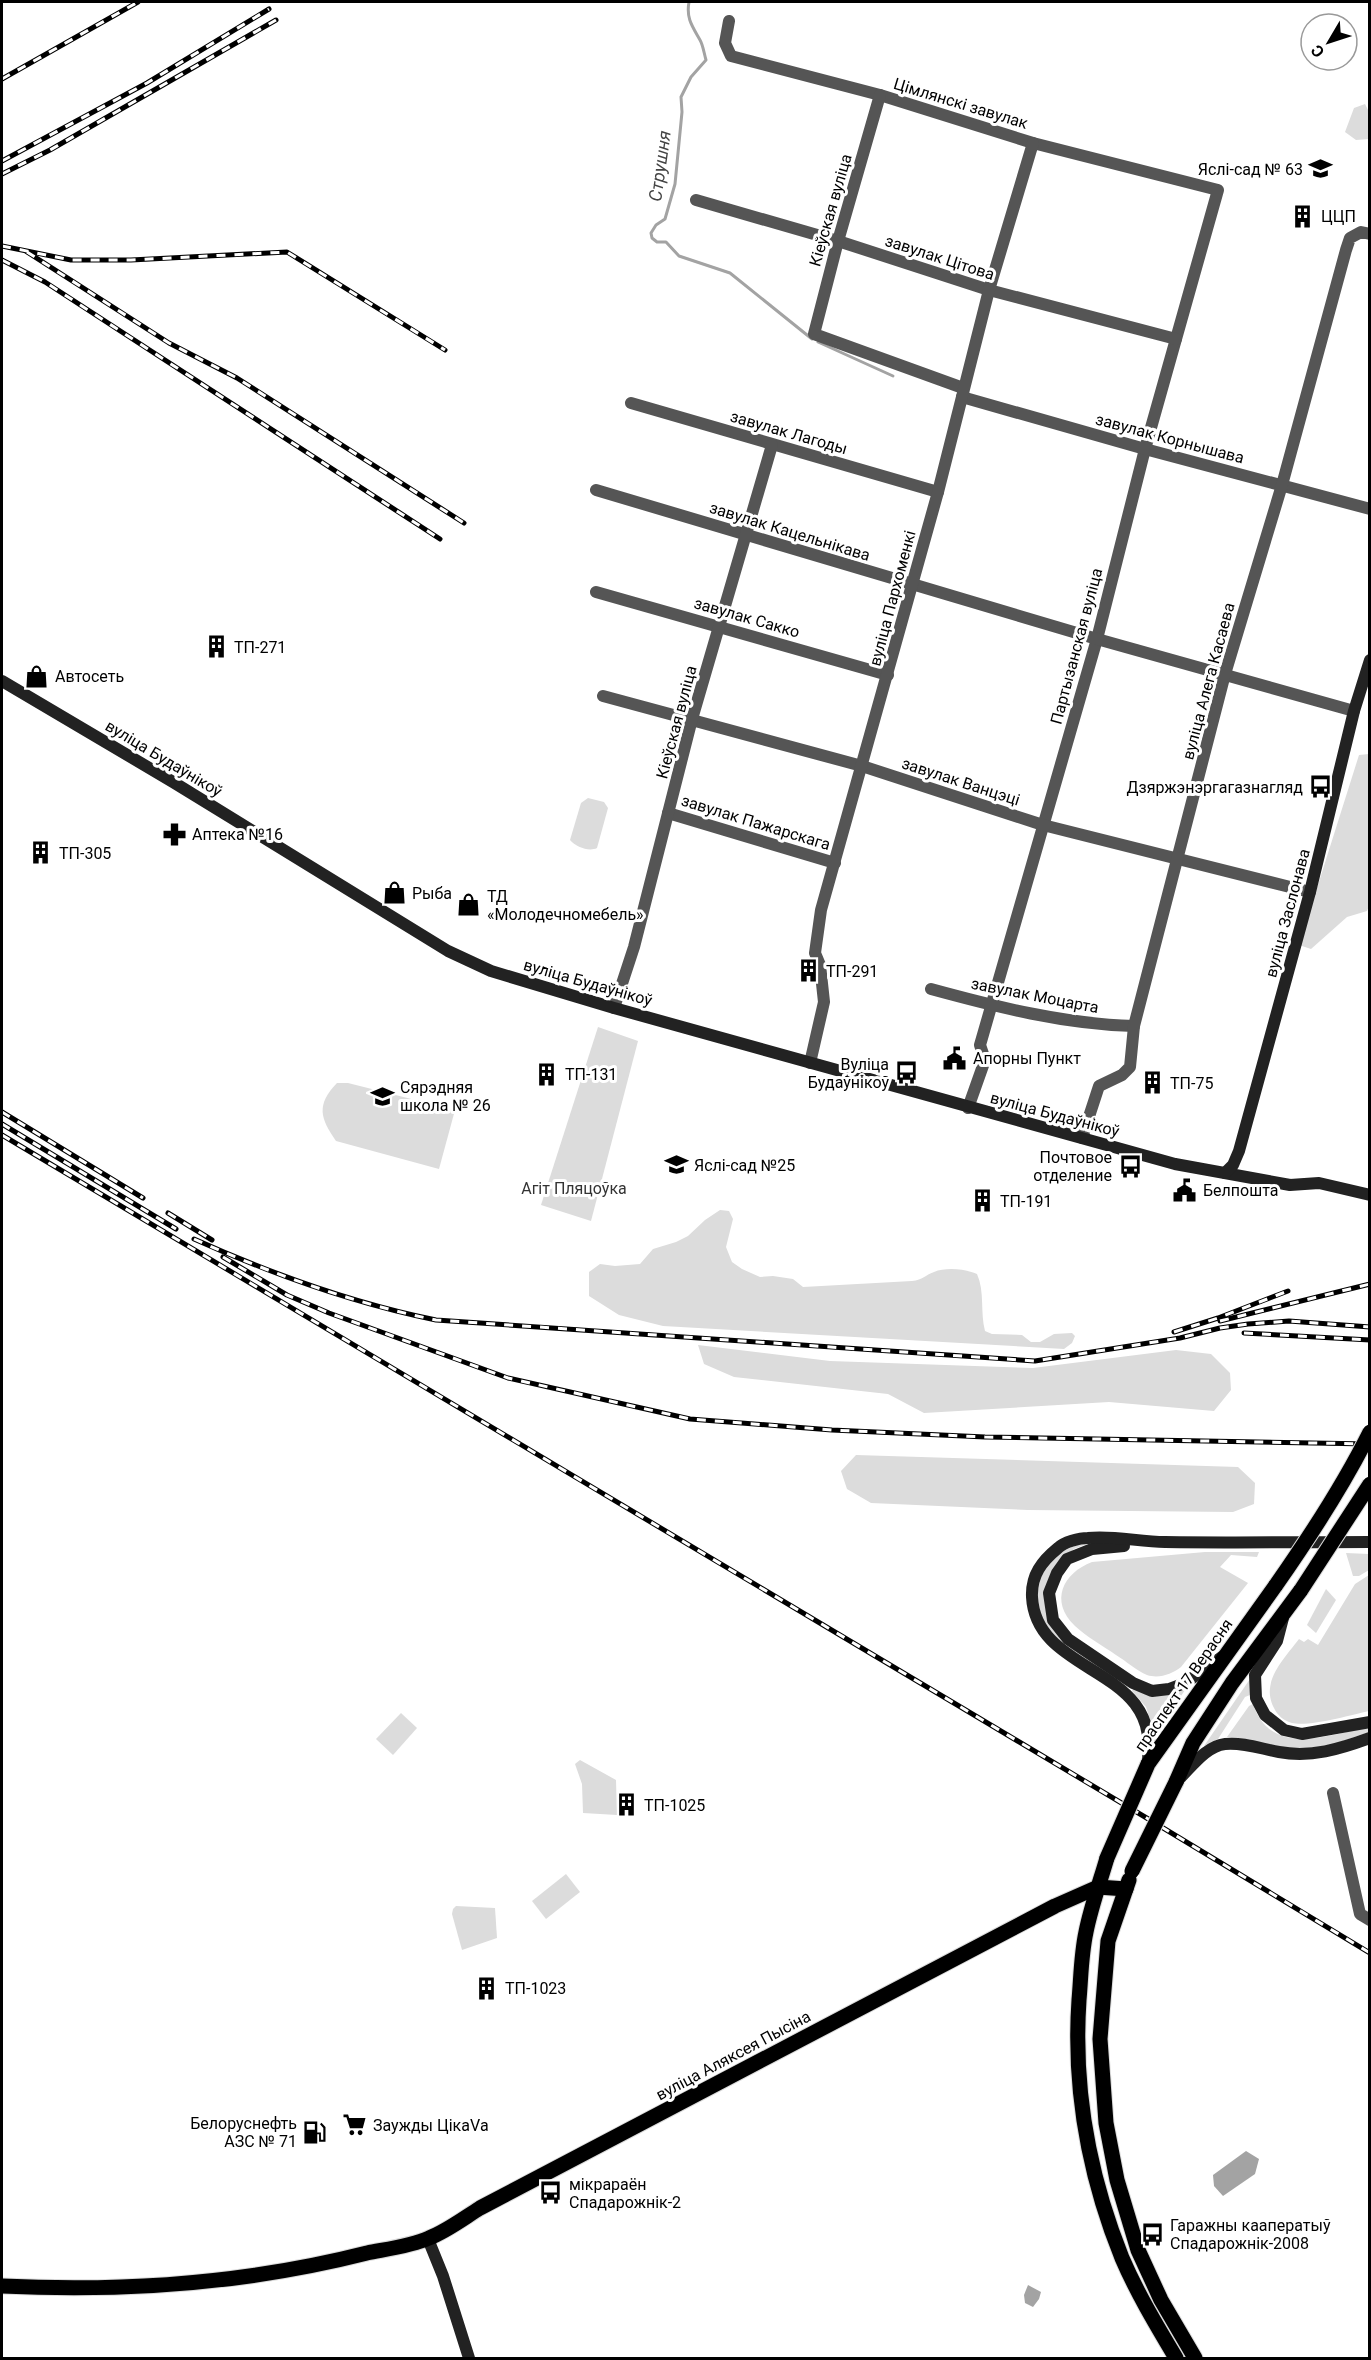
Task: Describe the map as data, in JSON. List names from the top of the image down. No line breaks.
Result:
{"streets":{"main road":["вуліца Будаўнікоў","вуліца Заслонава","праспект 17 Верасня","вуліца Аляксея Пысіна"],"street":["Цімлянскі завулак","Кіеўская вуліца","завулак Цітова","завулак Лагоды","завулак Корнышава","завулак Кацельнікава","вуліца Пархоменкі","завулак Сакко","Партызанская вуліца","вуліца Алега Касаева","завулак Ванцэці","завулак Пажарскага","завулак Моцарта"]},"crossings":[["Цімлянскі завулак","Кіеўская вуліца"],["Цімлянскі завулак","вуліца Пархоменкі"],["Цімлянскі завулак","Партызанская вуліца"],["Кіеўская вуліца","завулак Цітова"],["Кіеўская вуліца","завулак Лагоды"],["Кіеўская вуліца","завулак Корнышава"],["Кіеўская вуліца","завулак Кацельнікава"],["Кіеўская вуліца","завулак Сакко"],["Кіеўская вуліца","вуліца Будаўнікоў"],["Кіеўская вуліца","завулак Ванцэці"],["Кіеўская вуліца","завулак Пажарскага"],["завулак Цітова","вуліца Пархоменкі"],["завулак Цітова","Партызанская вуліца"],["завулак Лагоды","вуліца Пархоменкі"],["завулак Корнышава","вуліца Пархоменкі"],["завулак Корнышава","Партызанская вуліца"],["завулак Корнышава","вуліца Алега Касаева"],["завулак Кацельнікава","вуліца Пархоменкі"],["завулак Кацельнікава","Партызанская вуліца"],["завулак Кацельнікава","вуліца Алега Касаева"],["завулак Кацельнікава","вуліца Заслонава"],["вуліца Пархоменкі","завулак Сакко"],["вуліца Пархоменкі","вуліца Будаўнікоў"],["вуліца Пархоменкі","завулак Ванцэці"],["вуліца Пархоменкі","завулак Пажарскага"],["Партызанская вуліца","вуліца Будаўнікоў"],["Партызанская вуліца","завулак Ванцэці"],["Партызанская вуліца","завулак Моцарта"],["вуліца Алега Касаева","вуліца Будаўнікоў"],["вуліца Алега Касаева","завулак Ванцэці"],["вуліца Алега Касаева","завулак Моцарта"],["вуліца Будаўнікоў","вуліца Заслонава"],["завулак Ванцэці","вуліца Заслонава"],["праспект 17 Верасня","вуліца Аляксея Пысіна"]],"water":["Струшня"],"parks":["Агіт Пляцоўка"],"places":{"school or university":["Яслі-сад № 63","Сярэдняя школа № 26","Яслі-сад №25"],"building":["ЦЦП","ТП-271","ТП-305","ТП-291","ТП-131","ТП-75","ТП-191","ТП-1025","ТП-1023"],"shop":["Автосеть","Рыба","ТД «Молодечномебель»"],"bus stop":["Дзяржэнэргагазнагляд","Вуліца Будаўнікоў","Почтовое отделение","мікрараён Спадарожнік-2","Гаражны кааператыў Спадарожнік-2008"],"pharmacy":["Аптека №16"],"public building":["Апорны Пункт","Белпошта"],"supermarket":["Заужды ЦікаVа"],"fuel station":["Белоруснефть АЗС № 71"]},"north":"bottom left"}
